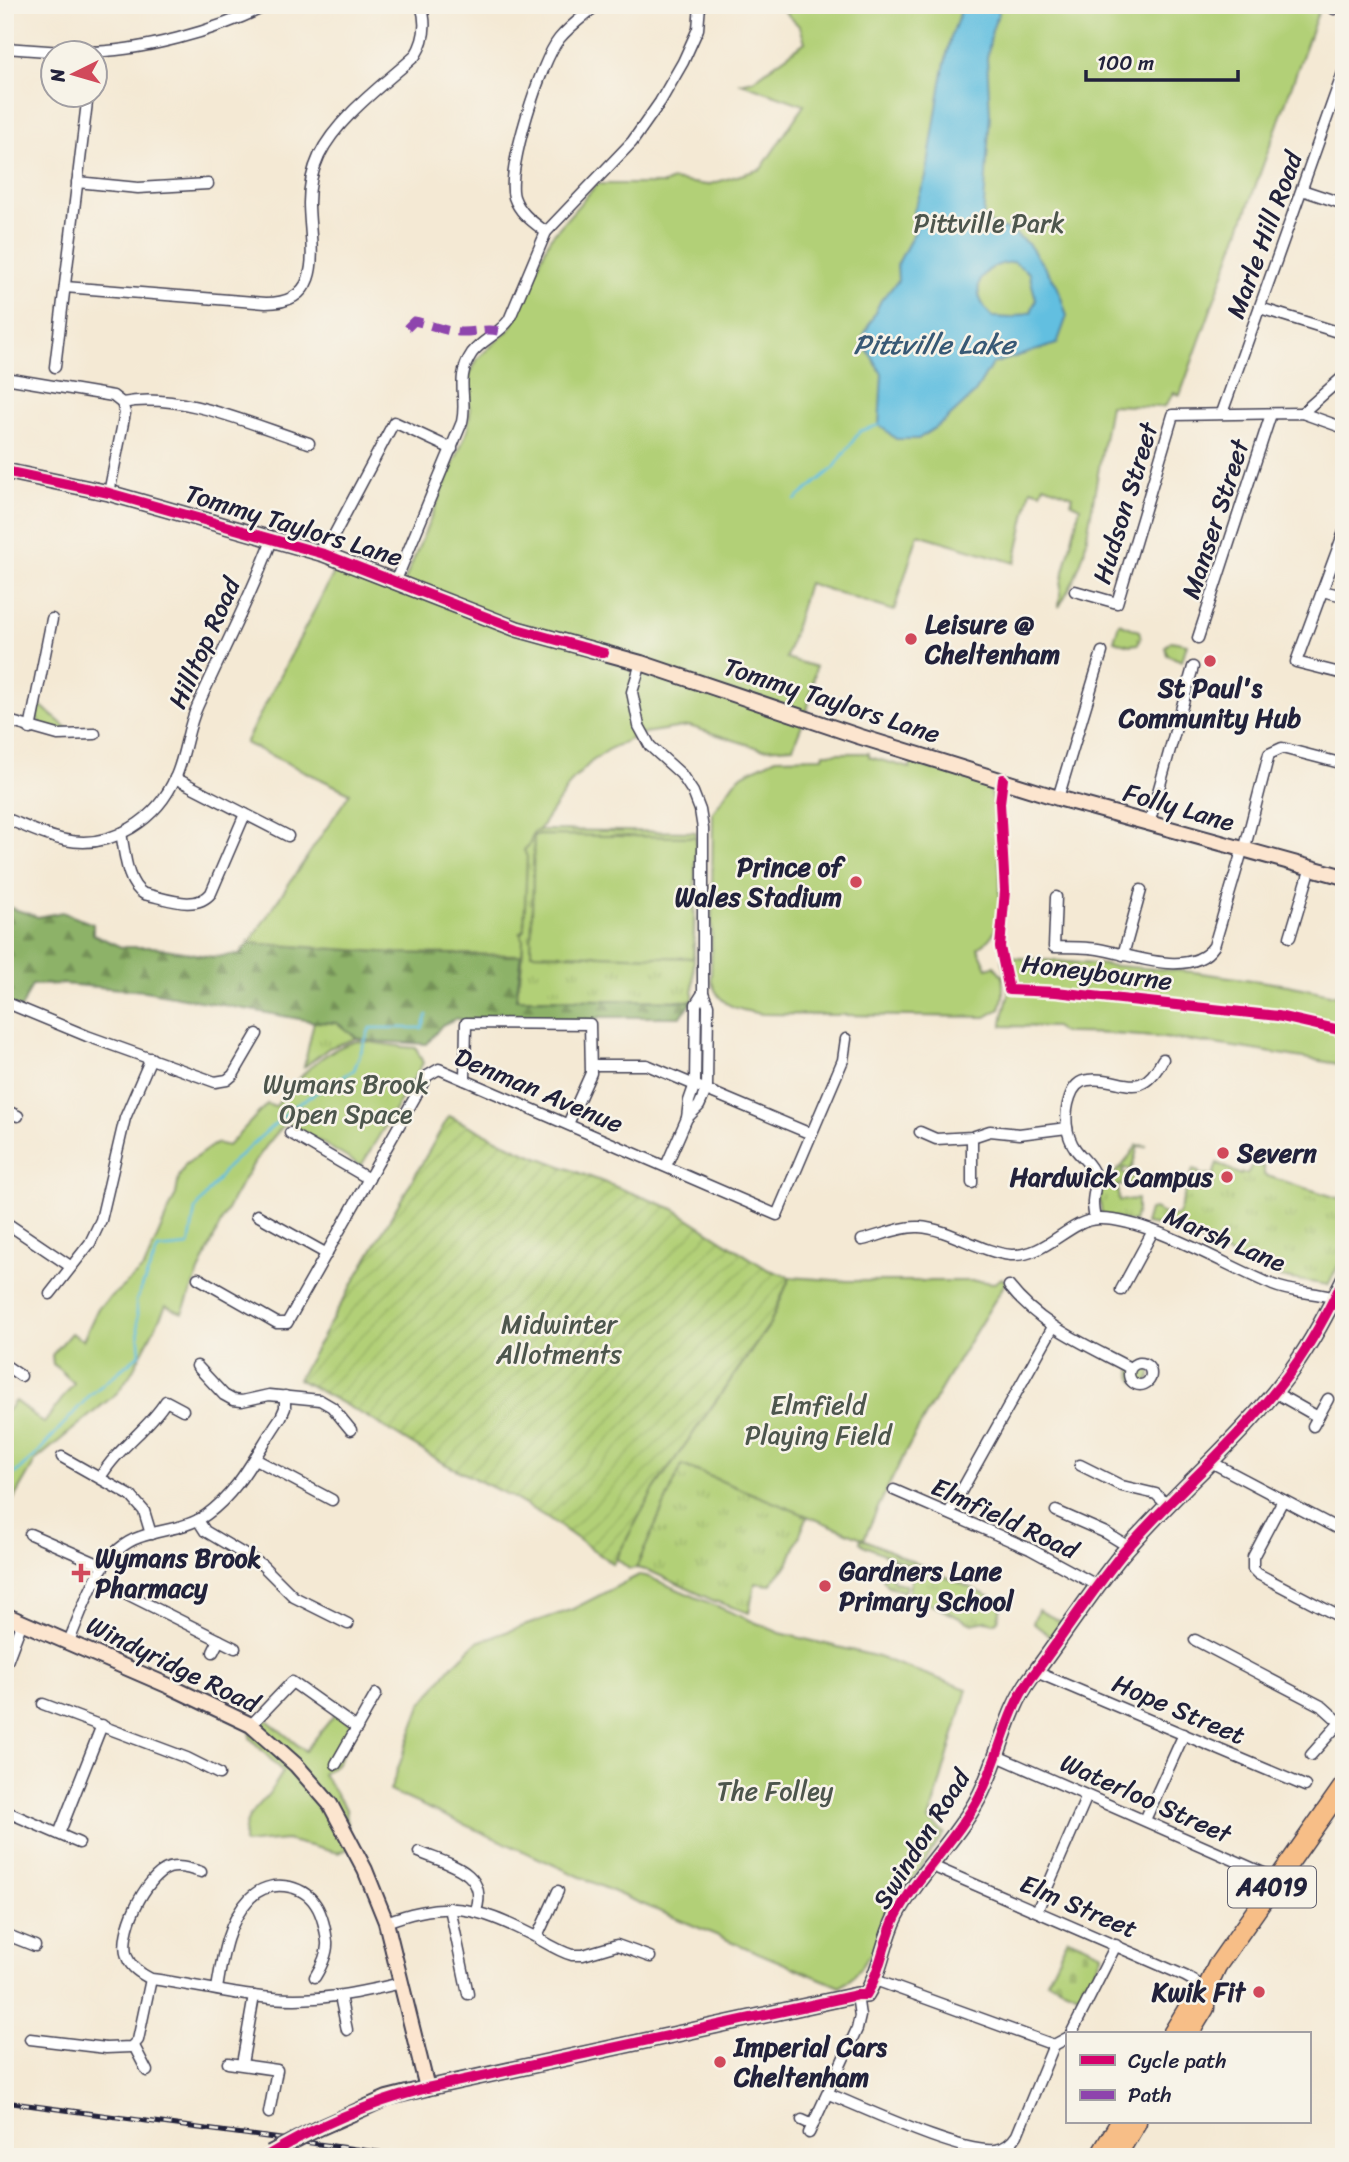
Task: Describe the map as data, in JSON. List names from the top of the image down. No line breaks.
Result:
{"streets":{"highway":["A4019"],"street":["Marle Hill Road","Hudson Street","Manser Street","Tommy Taylors Lane","Hilltop Road","Folly Lane","Denman Avenue","Marsh Lane","Elmfield Road","Windyridge Road","Hope Street","Waterloo Street","Swindon Road","Elm Street"],"cycle path":["Honeybourne"]},"crossings":[["Marle Hill Road","Hudson Street"],["Tommy Taylors Lane","Hilltop Road"],["Tommy Taylors Lane","Folly Lane"],["Marsh Lane","Swindon Road"],["Elmfield Road","Swindon Road"],["Hope Street","Swindon Road"],["Waterloo Street","Swindon Road"],["Waterloo Street","A4019"],["Swindon Road","Elm Street"],["A4019","Elm Street"]],"water":["Pittville Lake"],"parks":["Pittville Park","Wymans Brook Open Space","Midwinter Allotments","Elmfield Playing Field","The Folley"],"places":{"other":["Leisure @ Cheltenham","St Paul's Community Hub","Prince of Wales Stadium","Severn","Hardwick Campus","Gardners Lane Primary School","Kwik Fit","Imperial Cars Cheltenham"],"health":["Wymans Brook Pharmacy"]},"legend":["Cycle path","Path"],"scale_bar":"100 m","north":"left"}
